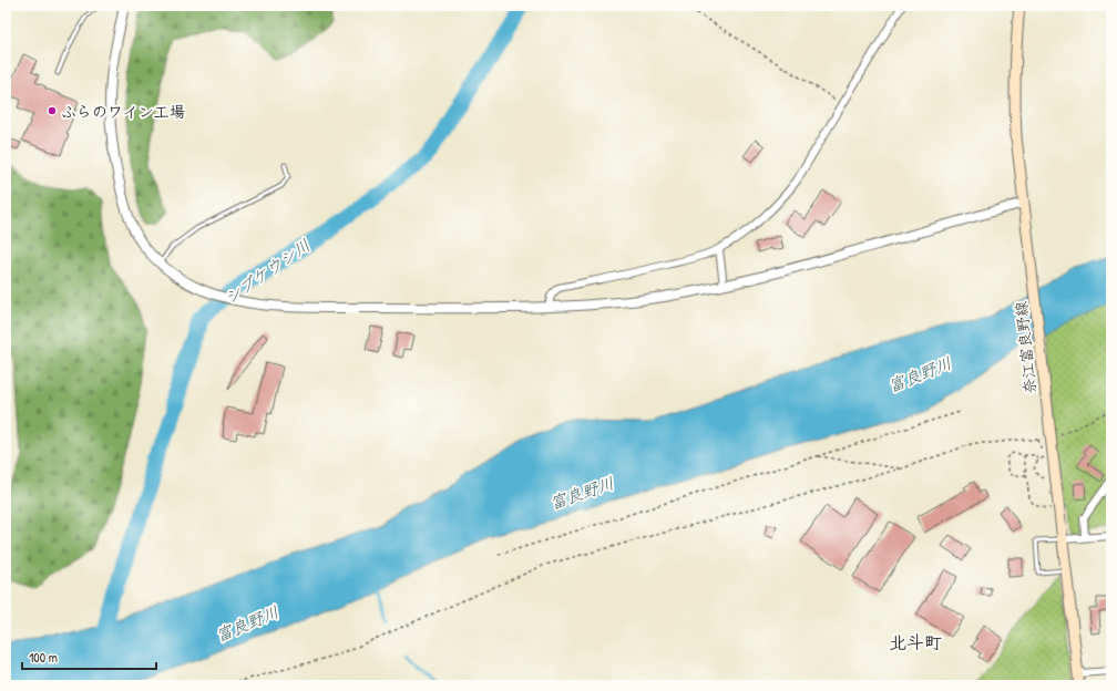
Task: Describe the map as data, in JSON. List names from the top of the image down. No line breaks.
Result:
{"streets":{"main road":["奈江富良野線"]},"districts":["北斗町"],"water":["シブケウシ川","富良野川"],"places":["ふらのワイン工場"],"scale_bar":"100 m"}
